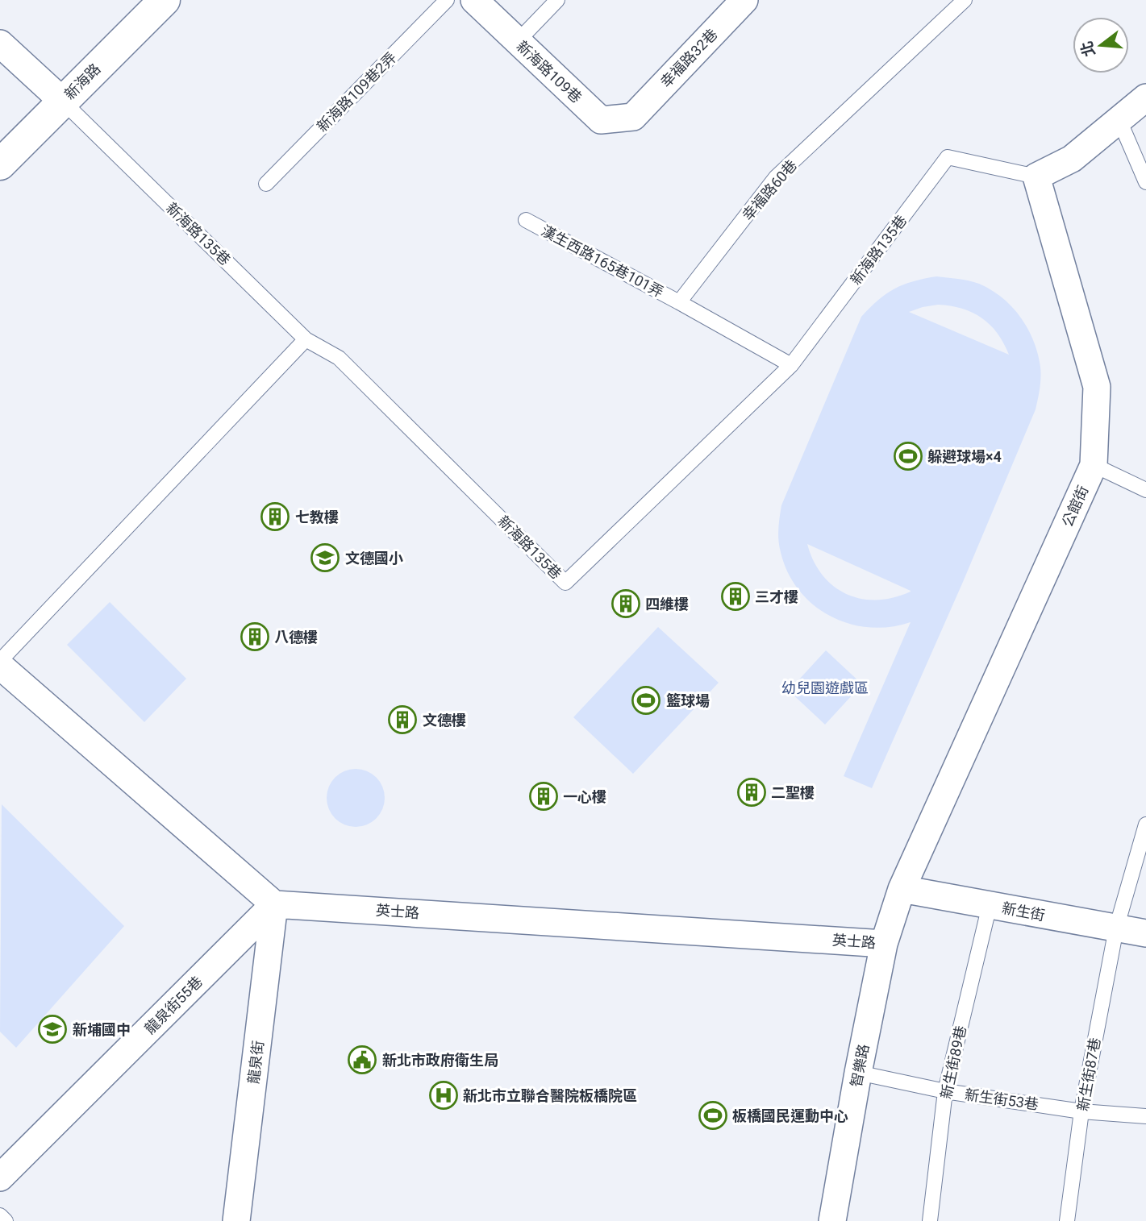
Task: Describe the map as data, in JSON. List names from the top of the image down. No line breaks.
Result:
{"streets":{"street":["幸福路32巷","新海路109巷","新海路","公館街","英士路","新生街","龍泉街55巷","龍泉街","智樂路"],"lane":["新海路109巷2弄","幸福路60巷","新海路135巷","漢生西路165巷101弄","新生街89巷","新生街87巷","新生街53巷"]},"crossings":[["幸福路32巷","新海路109巷"],["新海路","新海路135巷"],["幸福路60巷","漢生西路165巷101弄"],["新海路135巷","公館街"],["公館街","英士路"],["公館街","新生街"],["公館街","智樂路"],["英士路","龍泉街55巷"],["英士路","龍泉街"],["英士路","智樂路"],["新生街","新生街89巷"],["新生街","新生街87巷"],["龍泉街55巷","龍泉街"],["新生街89巷","新生街53巷"],["智樂路","新生街53巷"],["新生街87巷","新生街53巷"]],"parks":["幼兒園遊戲區"],"places":{"sports":["躲避球場×4","籃球場","板橋國民運動中心"],"building":["七教樓","三才樓","四維樓","八德樓","文德樓","二聖樓","一心樓"],"school or university":["文德國小","新埔國中"],"public building":["新北市政府衛生局"],"hospital":["新北市立聯合醫院板橋院區"]},"north":"left"}
